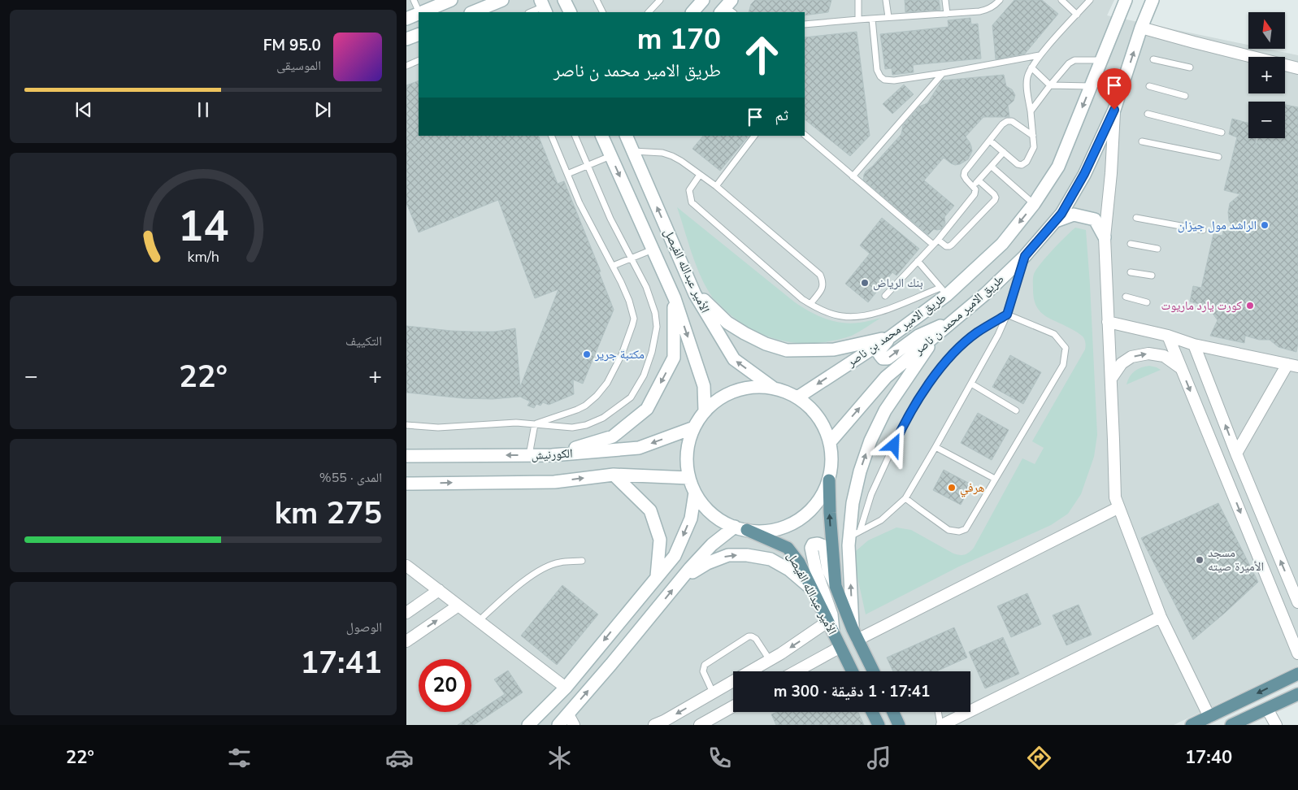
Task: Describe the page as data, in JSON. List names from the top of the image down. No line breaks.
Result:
{"streets":{"main road":["الأمير عبدالله الفيصل","طريق الامير محمد ن ناصر","طريق الامير محمد بن ناصر","الكورنيش"]},"crossings":[["الأمير عبدالله الفيصل","طريق الامير محمد ن ناصر"],["الأمير عبدالله الفيصل","طريق الامير محمد بن ناصر"],["الأمير عبدالله الفيصل","الكورنيش"],["طريق الامير محمد ن ناصر","طريق الامير محمد بن ناصر"],["طريق الامير محمد ن ناصر","الكورنيش"],["طريق الامير محمد بن ناصر","الكورنيش"]],"places":["الراشد مول جيزان","بنك الرياض","كورت يارد ماريوت","مكتبة جرير","هرفي","مسجد الأميرة صيته"],"north":"top","page":{"map_buttons":["+","−"],"turn":["170 m","طريق الامير محمد ن ناصر"],"song":["95.0 FM","الموسيقى"],"then":"ثم","tile":["التكييف",["المدى · 55%","275 km"],["الوصول","17:41"]],"heat":["−","22°","+"],"limit":"20","trip":"17:41 · 1 دقيقة · 300 m","tabs":["17:40","22°"],"gauge":["14","km/h"]}}
